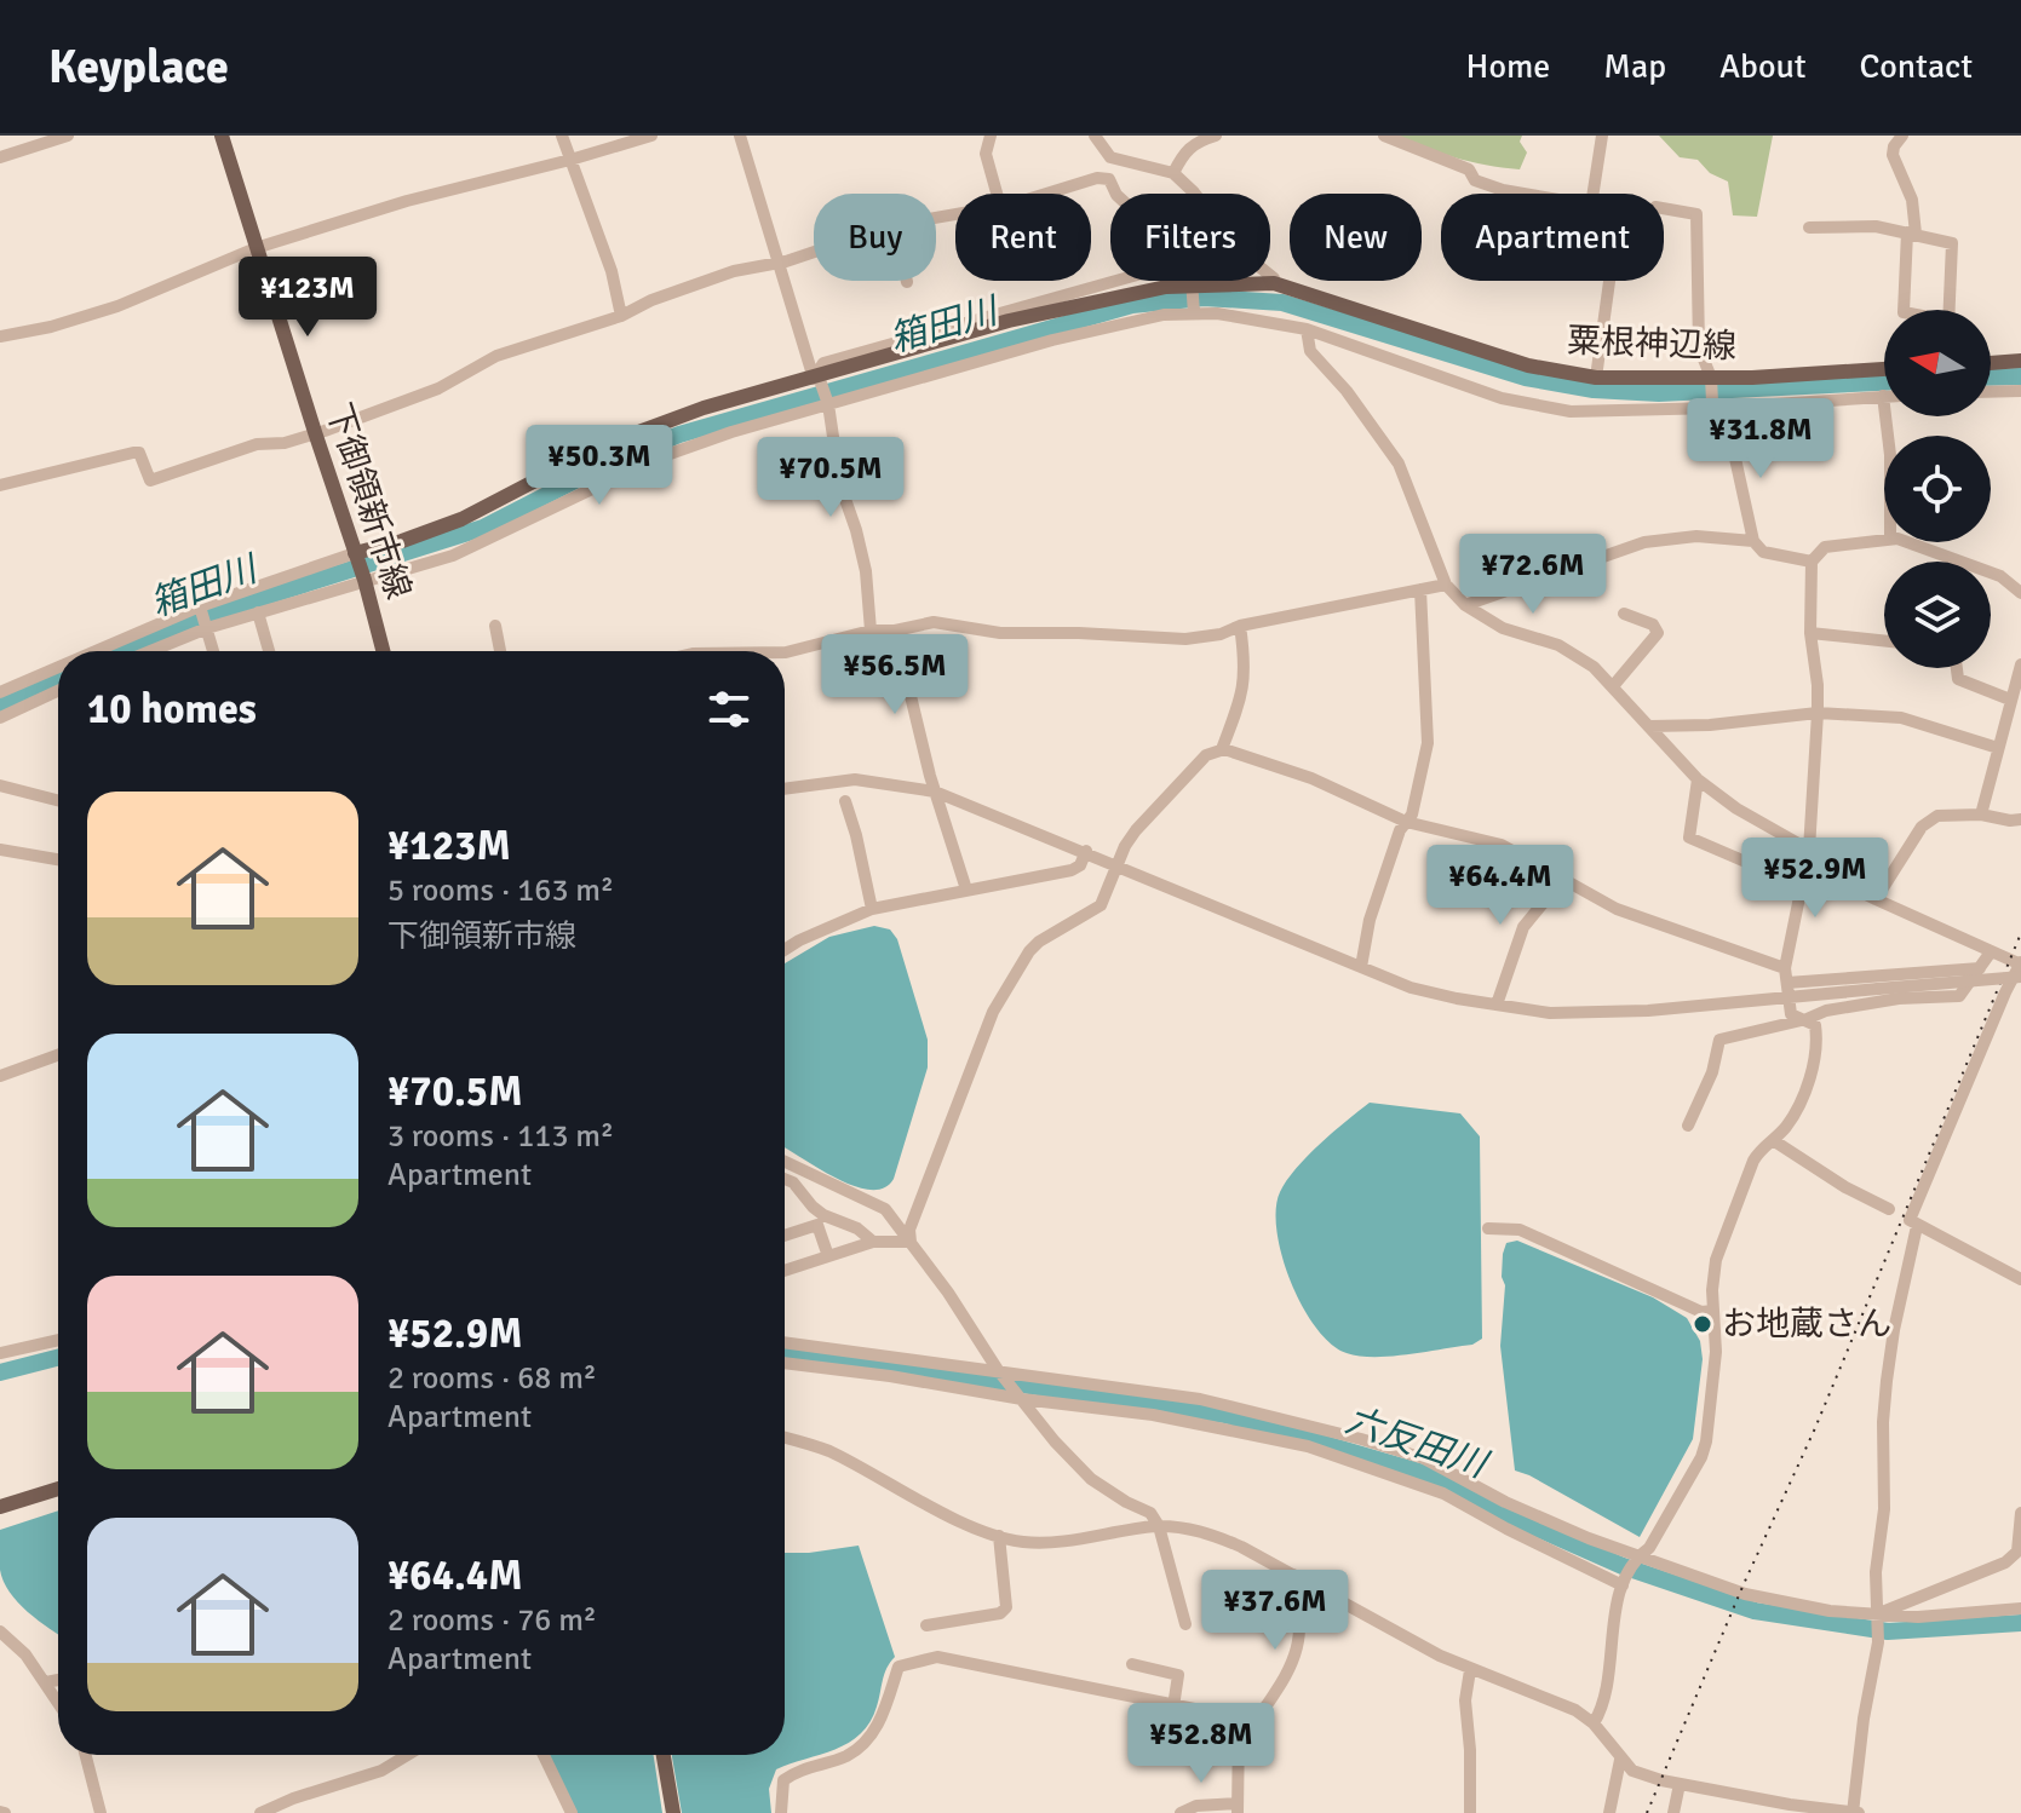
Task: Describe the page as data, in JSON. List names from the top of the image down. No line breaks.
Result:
{"streets":{"main road":["粟根神辺線","下御領新市線"]},"crossings":[["粟根神辺線","下御領新市線"]],"water":["箱田川","六反田川"],"places":["お地蔵さん"],"north":"left","page":{"header":"Keyplace","nav":["Home","Map","About","Contact"],"chip":["Buy","Rent","Filters","New","Apartment"],"price":["¥123M","¥31.8M","¥50.3M","¥70.5M","¥72.6M","¥56.5M","¥52.9M","¥64.4M","¥37.6M","¥52.8M"],"heading":"10 homes","list":[{"name":"¥123M","note":"5 rooms · 163 m² · 下御領新市線"},{"name":"¥70.5M","note":"3 rooms · 113 m² · Apartment"},{"name":"¥52.9M","note":"2 rooms · 68 m² · Apartment"},{"name":"¥64.4M","note":"2 rooms · 76 m² · Apartment"}]}}
